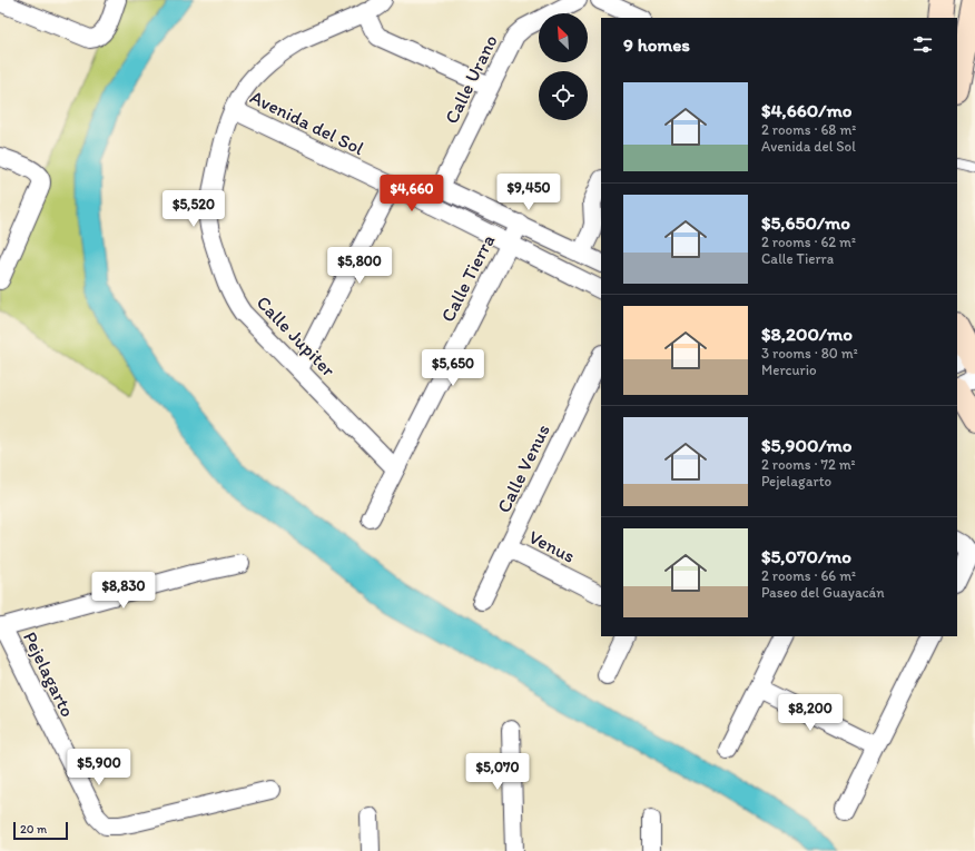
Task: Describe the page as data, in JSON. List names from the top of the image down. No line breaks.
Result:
{"streets":{"street":["Calle Urano","Avenida del Sol","Calle Tierra","Calle Jupiter","Calle Venus","Venus","Pejelagarto"]},"crossings":[["Calle Urano","Avenida del Sol"],["Avenida del Sol","Calle Tierra"],["Avenida del Sol","Calle Jupiter"],["Calle Tierra","Calle Jupiter"],["Calle Venus","Venus"]],"scale_bar":"20 m","north":"top left","page":{"heading":"9 homes","list":[{"name":"$4,660/mo","note":"2 rooms · 68 m² · Avenida del Sol"},{"name":"$5,650/mo","note":"2 rooms · 62 m² · Calle Tierra"},{"name":"$8,200/mo","note":"3 rooms · 80 m² · Mercurio"},{"name":"$5,900/mo","note":"2 rooms · 72 m² · Pejelagarto"},{"name":"$5,070/mo","note":"2 rooms · 66 m² · Paseo del Guayacán"}],"price":["$9,450","$4,660","$5,520","$5,800","$5,650","$8,830","$8,200","$5,900","$5,070"],"scale":"20 m"}}
